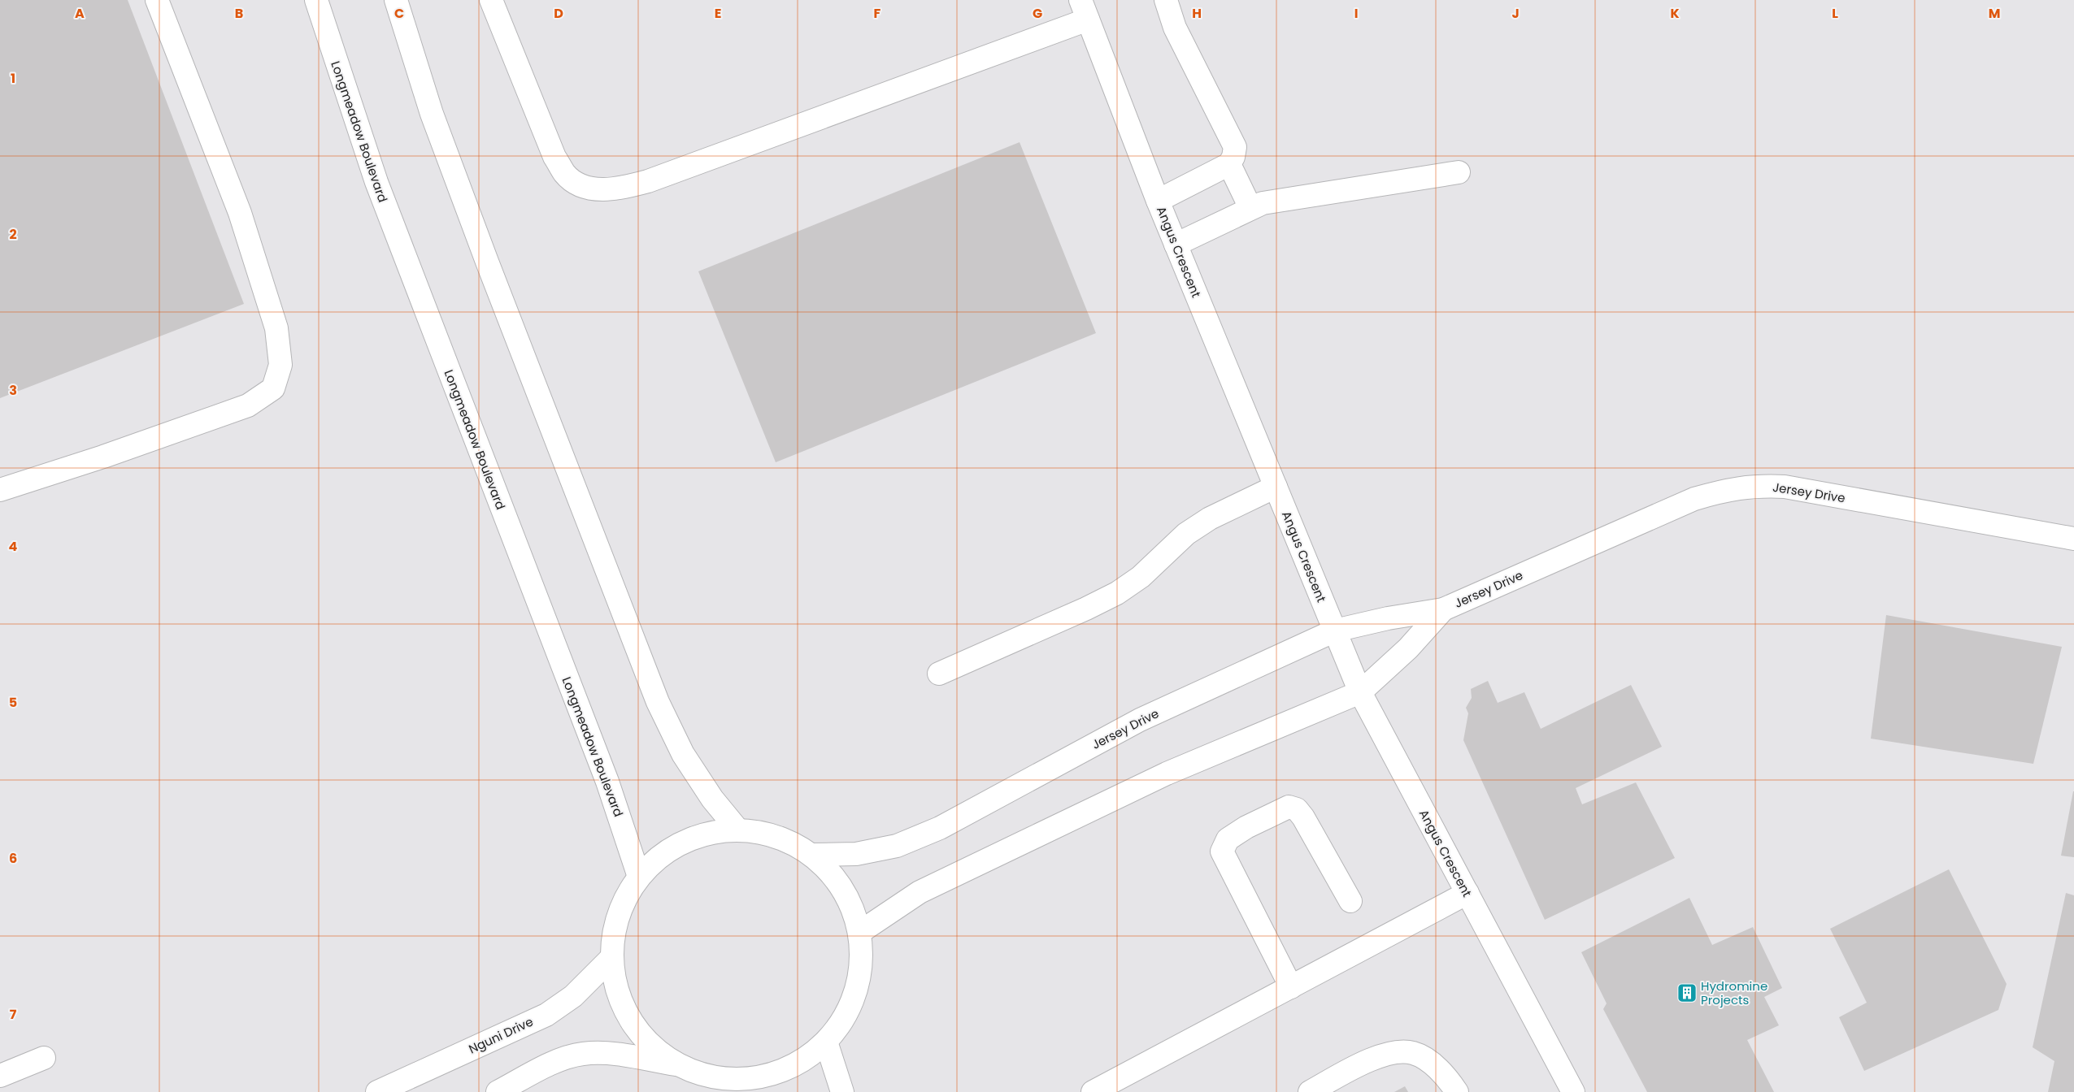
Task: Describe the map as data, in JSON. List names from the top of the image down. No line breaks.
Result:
{"streets":{"street":["Longmeadow Boulevard","Angus Crescent","Jersey Drive","Nguni Drive"]},"crossings":[["Angus Crescent","Jersey Drive"]],"places":{"building":["Hydromine Projects"]},"grid":{"columns":["A","B","C","D","E","F","G","H","I","J","K","L","M"],"rows":["1","2","3","4","5","6","7"]}}
